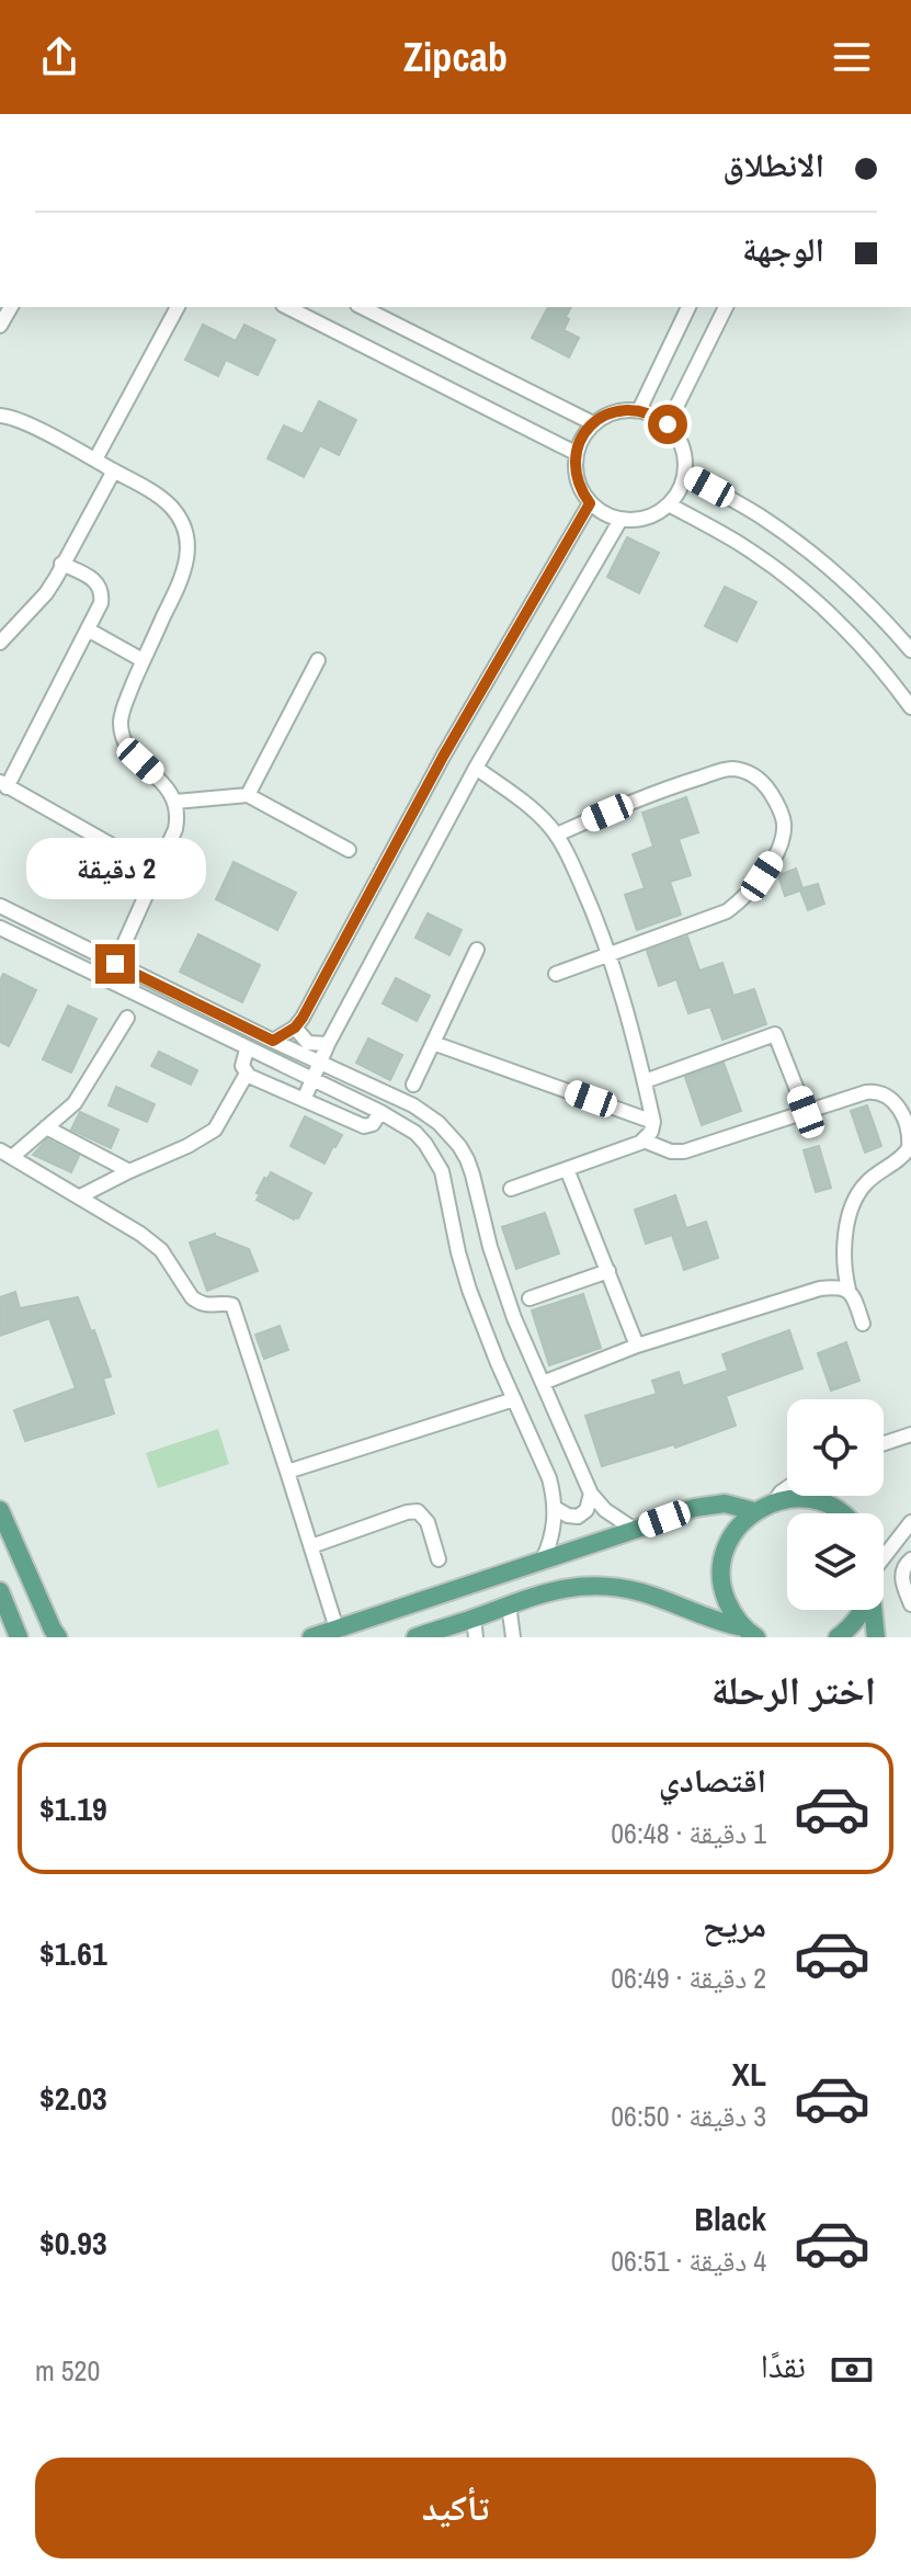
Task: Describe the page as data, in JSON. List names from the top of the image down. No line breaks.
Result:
{"page":{"header":"Zipcab","banner":["الانطلاق","الوجهة"],"bubble":"2 دقيقة","heading":"اختر الرحلة","list":[{"name":"اقتصادي","note":"1 دقيقة · 06:48","value":"$1.19"},{"name":"مريح","note":"2 دقيقة · 06:49","value":"$1.61"},{"name":"XL","note":"3 دقيقة · 06:50","value":"$2.03"},{"name":"Black","note":"4 دقيقة · 06:51","value":"$0.93"}],"pay":["نقدًا","520 m"],"buttons":"تأكيد"}}
